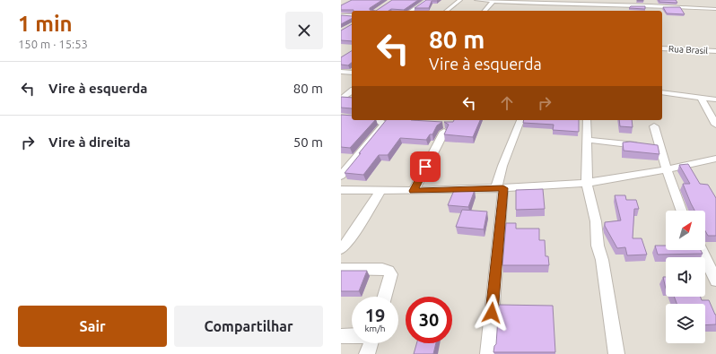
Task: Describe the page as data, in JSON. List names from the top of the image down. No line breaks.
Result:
{"streets":{"street":["Rua Brasil"]},"north":"top right","page":{"heading":["1 min","150 m · 15:53"],"turn":["80 m","Vire à esquerda"],"list":[{"name":"Vire à esquerda","value":"80 m"},{"name":"Vire à direita","value":"50 m"}],"speed":"19 km/h","limit":"30","buttons":["Sair","Compartilhar"]}}
